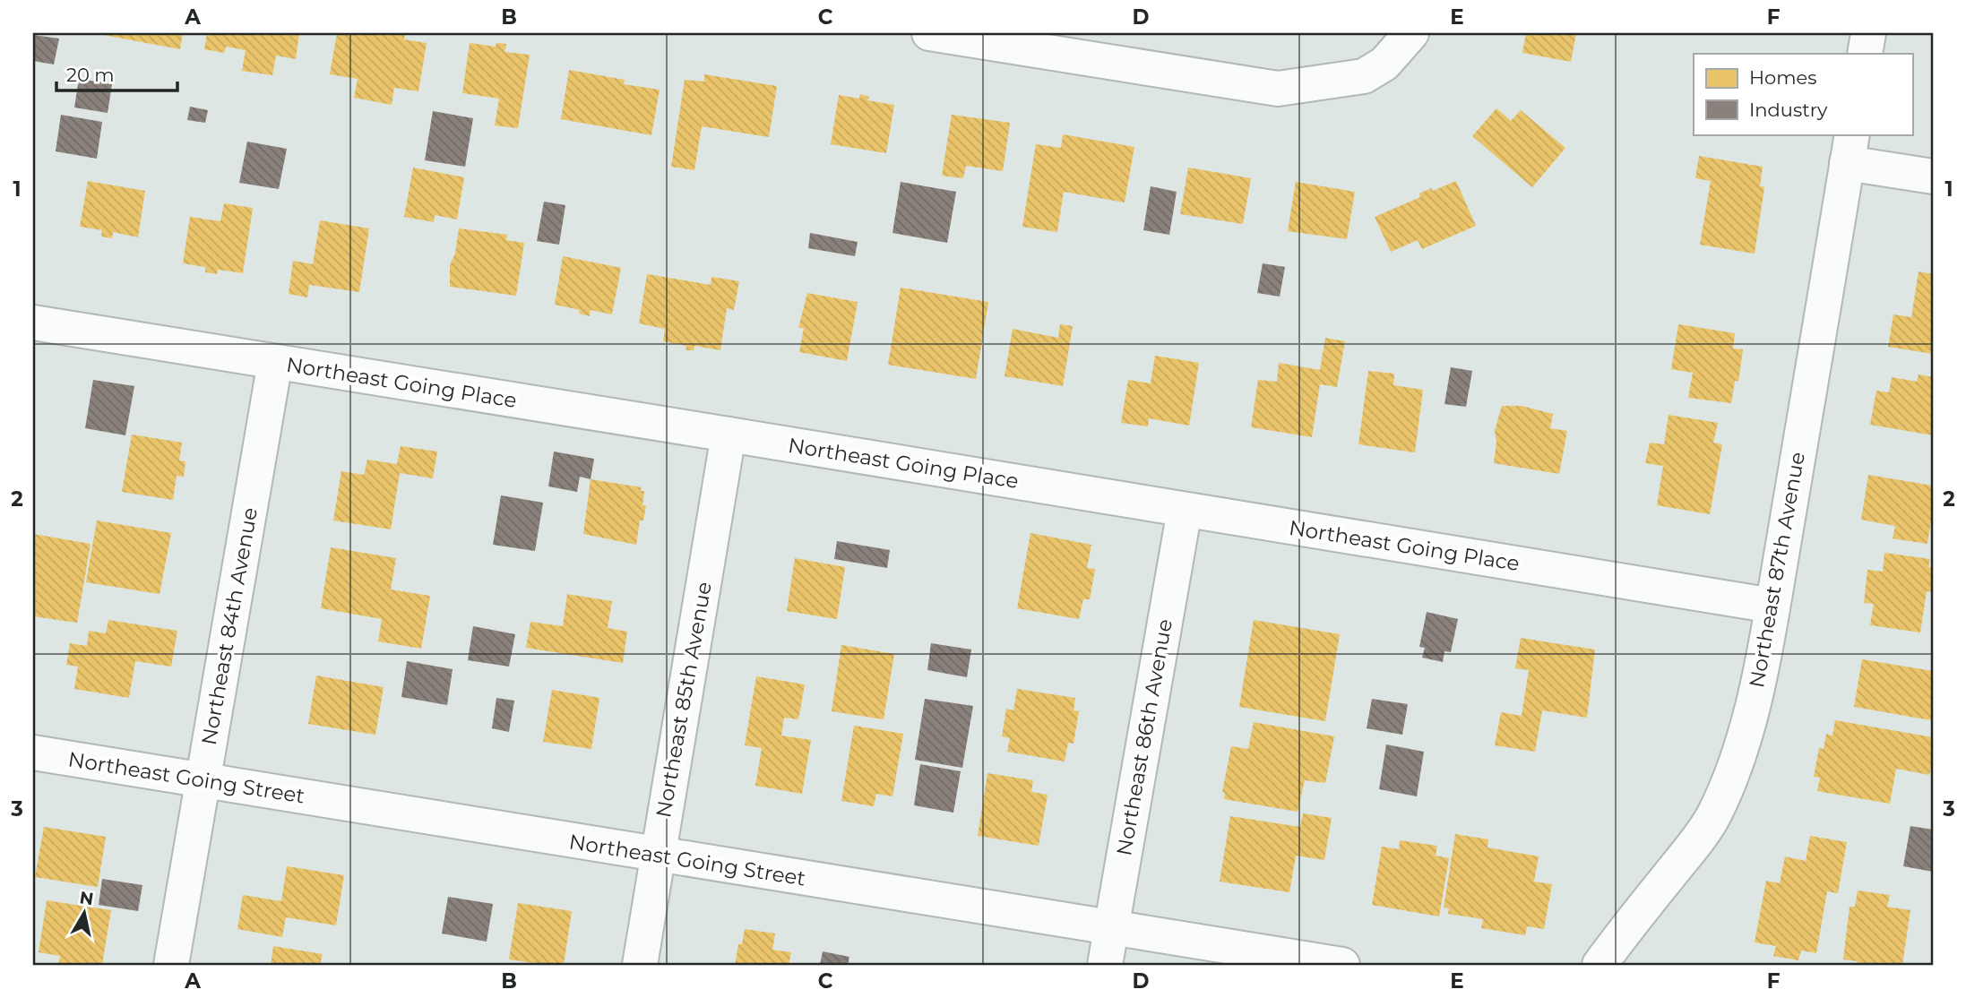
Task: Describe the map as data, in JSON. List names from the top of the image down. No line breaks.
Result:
{"streets":{"street":["Northeast Going Place","Northeast 87th Avenue","Northeast 84th Avenue","Northeast 85th Avenue","Northeast 86th Avenue","Northeast Going Street"]},"crossings":[["Northeast Going Place","Northeast 87th Avenue"],["Northeast Going Place","Northeast 84th Avenue"],["Northeast Going Place","Northeast 85th Avenue"],["Northeast Going Place","Northeast 86th Avenue"],["Northeast 84th Avenue","Northeast Going Street"],["Northeast 85th Avenue","Northeast Going Street"],["Northeast 86th Avenue","Northeast Going Street"]],"legend":["Homes","Industry"],"scale_bar":"20 m","north":"top","grid":{"columns":["A","B","C","D","E","F"],"rows":["1","2","3"]}}
